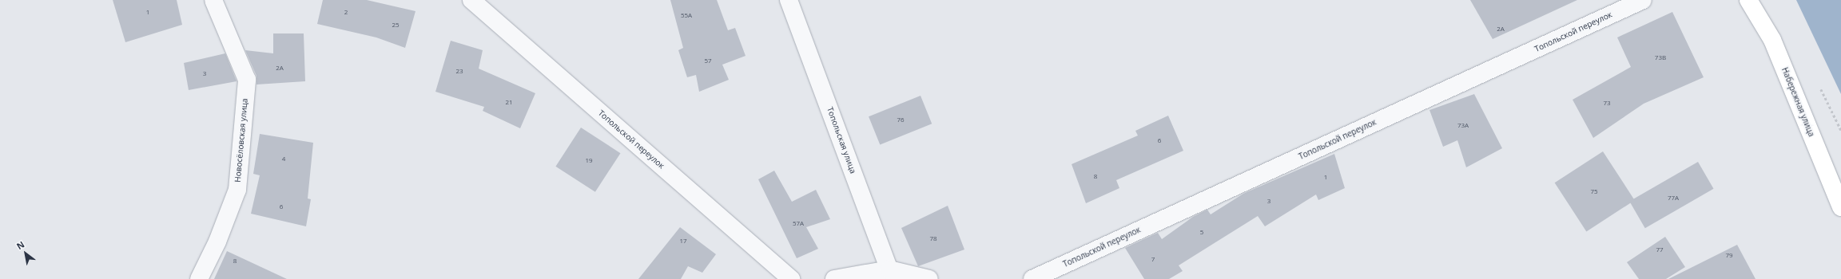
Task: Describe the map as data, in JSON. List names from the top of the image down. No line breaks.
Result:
{"streets":{"main road":["Набережная улица"],"street":["Топольской переулок","Новосёловская улица","Топольская улица"]},"house_numbers":["1","2","55А","25","2А","73В","57","2А","23","3","21","73","76","73А","6","4","19","8","1","75","77А","3","6","57А","5","78","17","77","79","7","8"],"north":"top left"}
